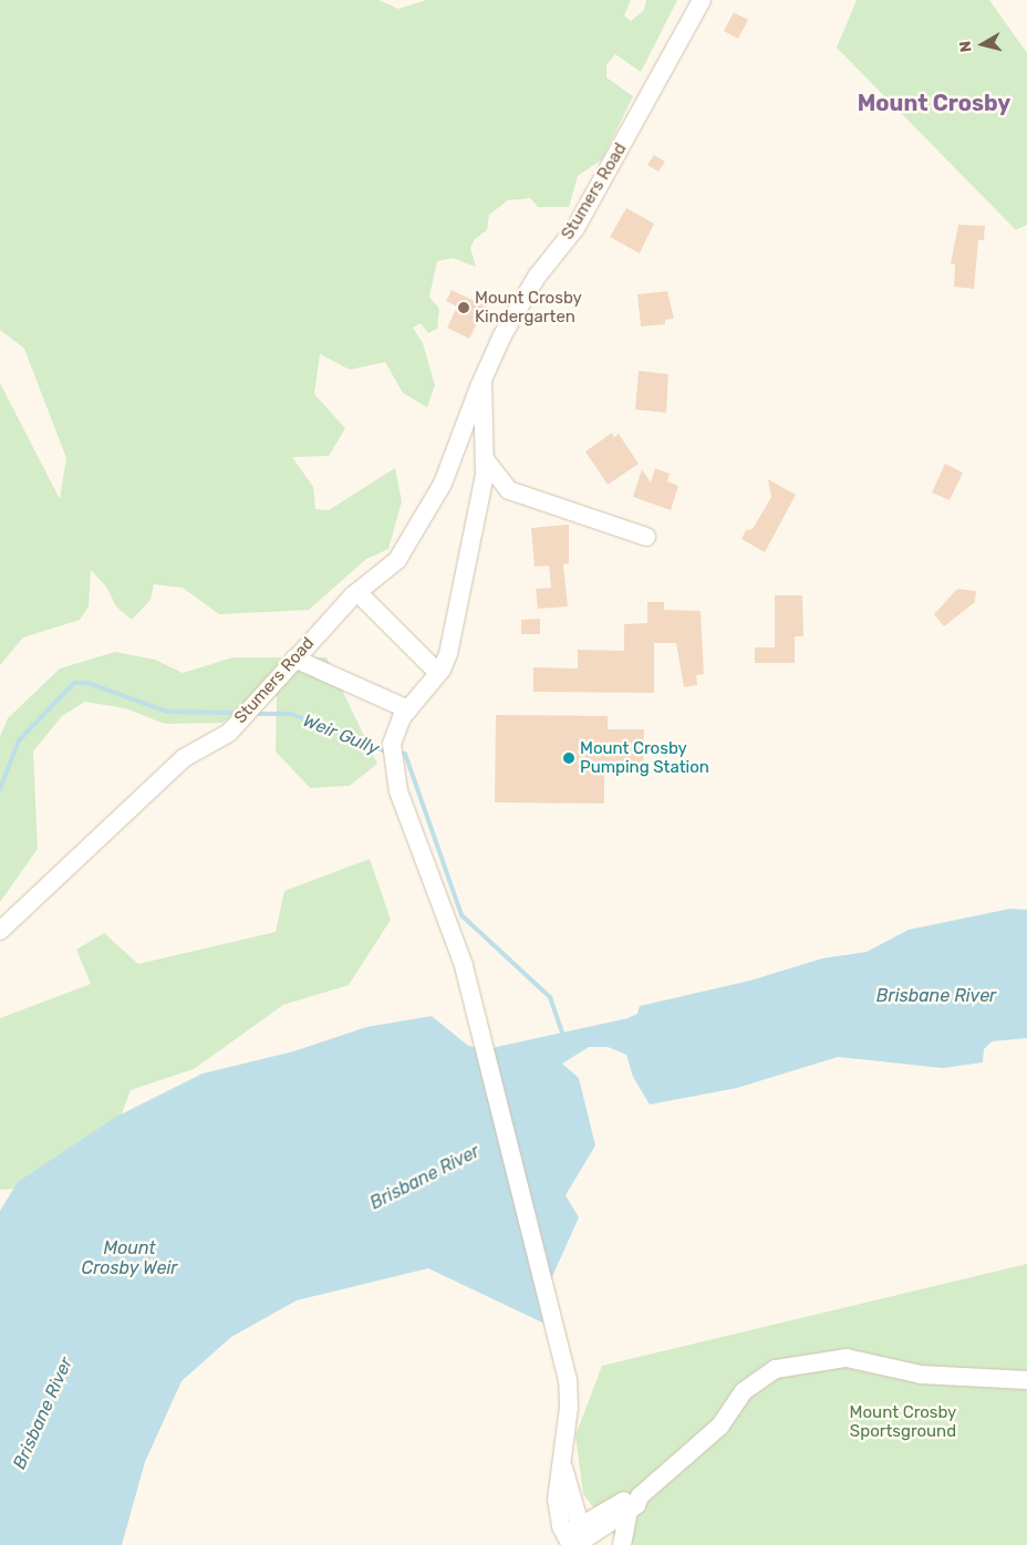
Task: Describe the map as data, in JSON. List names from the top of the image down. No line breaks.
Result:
{"streets":{"street":["Stumers Road"]},"districts":["Mount Crosby"],"water":["Weir Gully","Brisbane River","Mount Crosby Weir"],"parks":["Mount Crosby Sportsground"],"places":["Mount Crosby Kindergarten","Mount Crosby Pumping Station"],"north":"left"}
